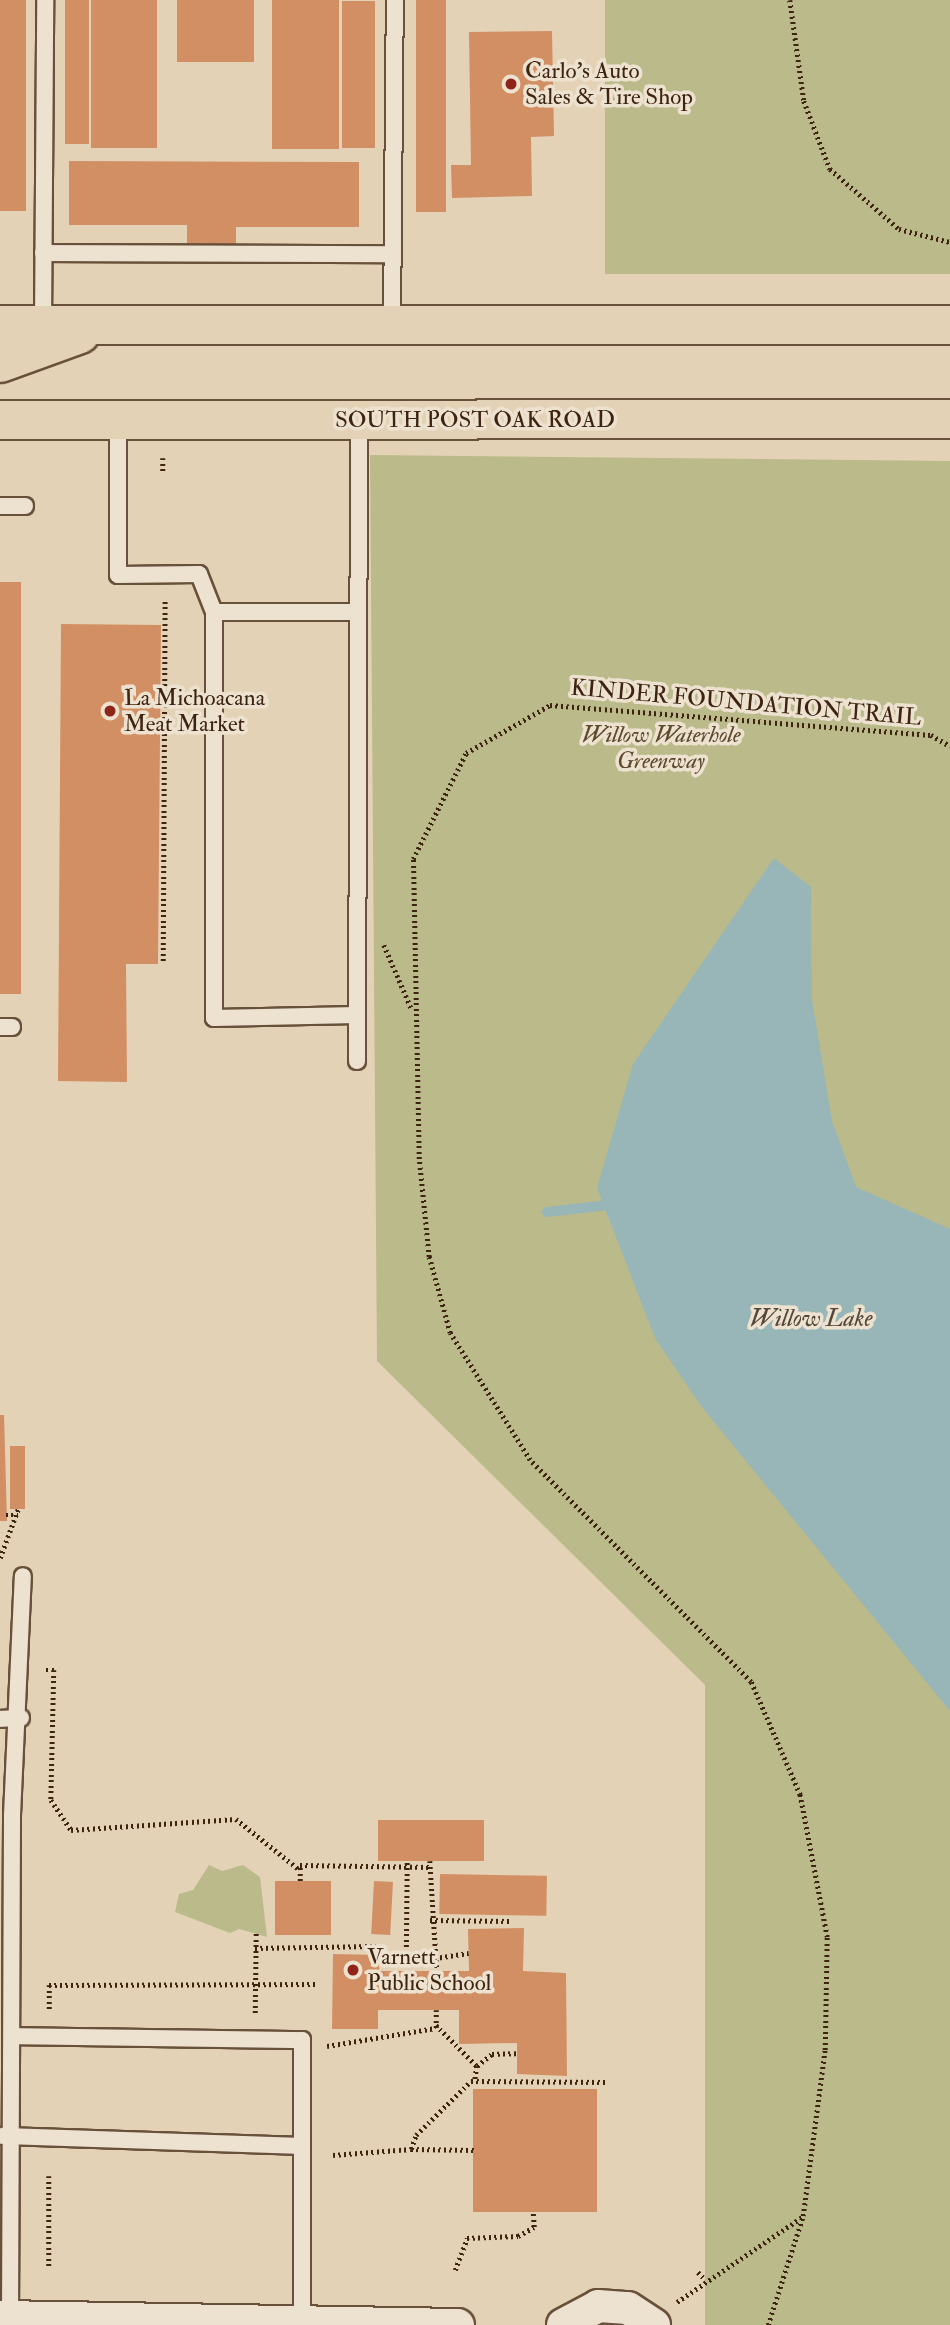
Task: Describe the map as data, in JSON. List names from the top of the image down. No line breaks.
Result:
{"streets":{"highway":["SOUTH POST OAK ROAD"],"path":["KINDER FOUNDATION TRAIL"]},"water":["Willow Lake"],"parks":["Willow Waterhole Greenway"],"places":["Carlo's Auto Sales & Tire Shop","La Michoacana Meat Market","Varnett Public School"]}
